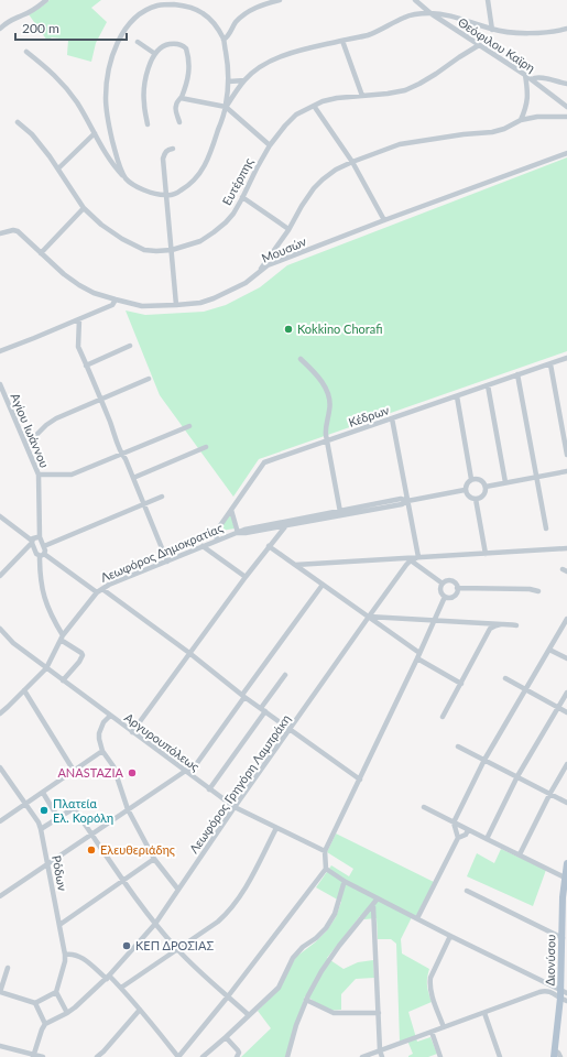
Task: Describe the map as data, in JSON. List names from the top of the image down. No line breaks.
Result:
{"streets":{"main road":["Διονύσου"],"street":["Θεόφιλου Καϊρη","Ευτέρπης","Μουσών","Κέδρων","Αγίου Ιωάννου","Λεωφόρος Δημοκρατίας","Αργυρουπόλεως","Λεωφόρος Γρηγόρη Λαμπράκη","Ρόδων"]},"crossings":[["Θεόφιλου Καϊρη","Ευτέρπης"],["Κέδρων","Λεωφόρος Δημοκρατίας"],["Λεωφόρος Δημοκρατίας","Αργυρουπόλεως"],["Αργυρουπόλεως","Λεωφόρος Γρηγόρη Λαμπράκη"]],"places":["Kokkino Chorafi","ANASTAZIA","Πλατεία Ελ. Κορόλη","Ελευθεριάδης","ΚΕΠ ΔΡΟΣΙΑΣ"],"scale_bar":"200 m"}
